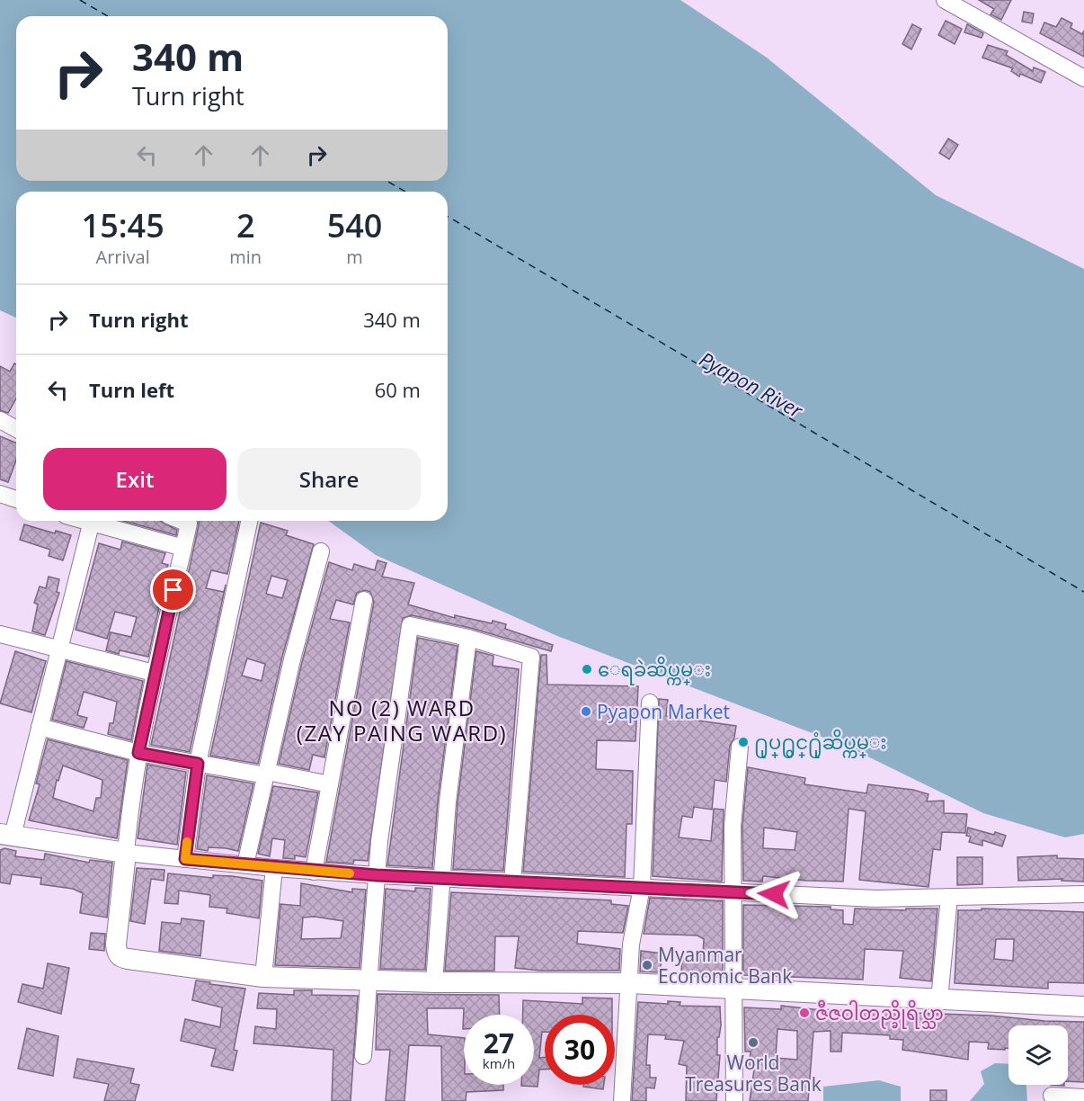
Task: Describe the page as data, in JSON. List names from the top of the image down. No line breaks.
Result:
{"districts":["NO (2) WARD (ZAY PAING WARD)"],"water":["Pyapon River"],"places":["ေရခဲဆိပ္ကမ္း","Pyapon Market","႐ုပ္႐ွင္႐ုံဆိပ္ကမ္း","Myanmar Economic Bank","ဇီဇဝါတည္ခိုရိပ္သာ","World Treasures Bank"],"page":{"turn":["340 m","Turn right"],"eta":["15:45","Arrival","2","min","540","m"],"list":[{"name":"Turn right","value":"340 m"},{"name":"Turn left","value":"60 m"}],"buttons":["Exit","Share"],"speed":"27 km/h","limit":"30"}}
